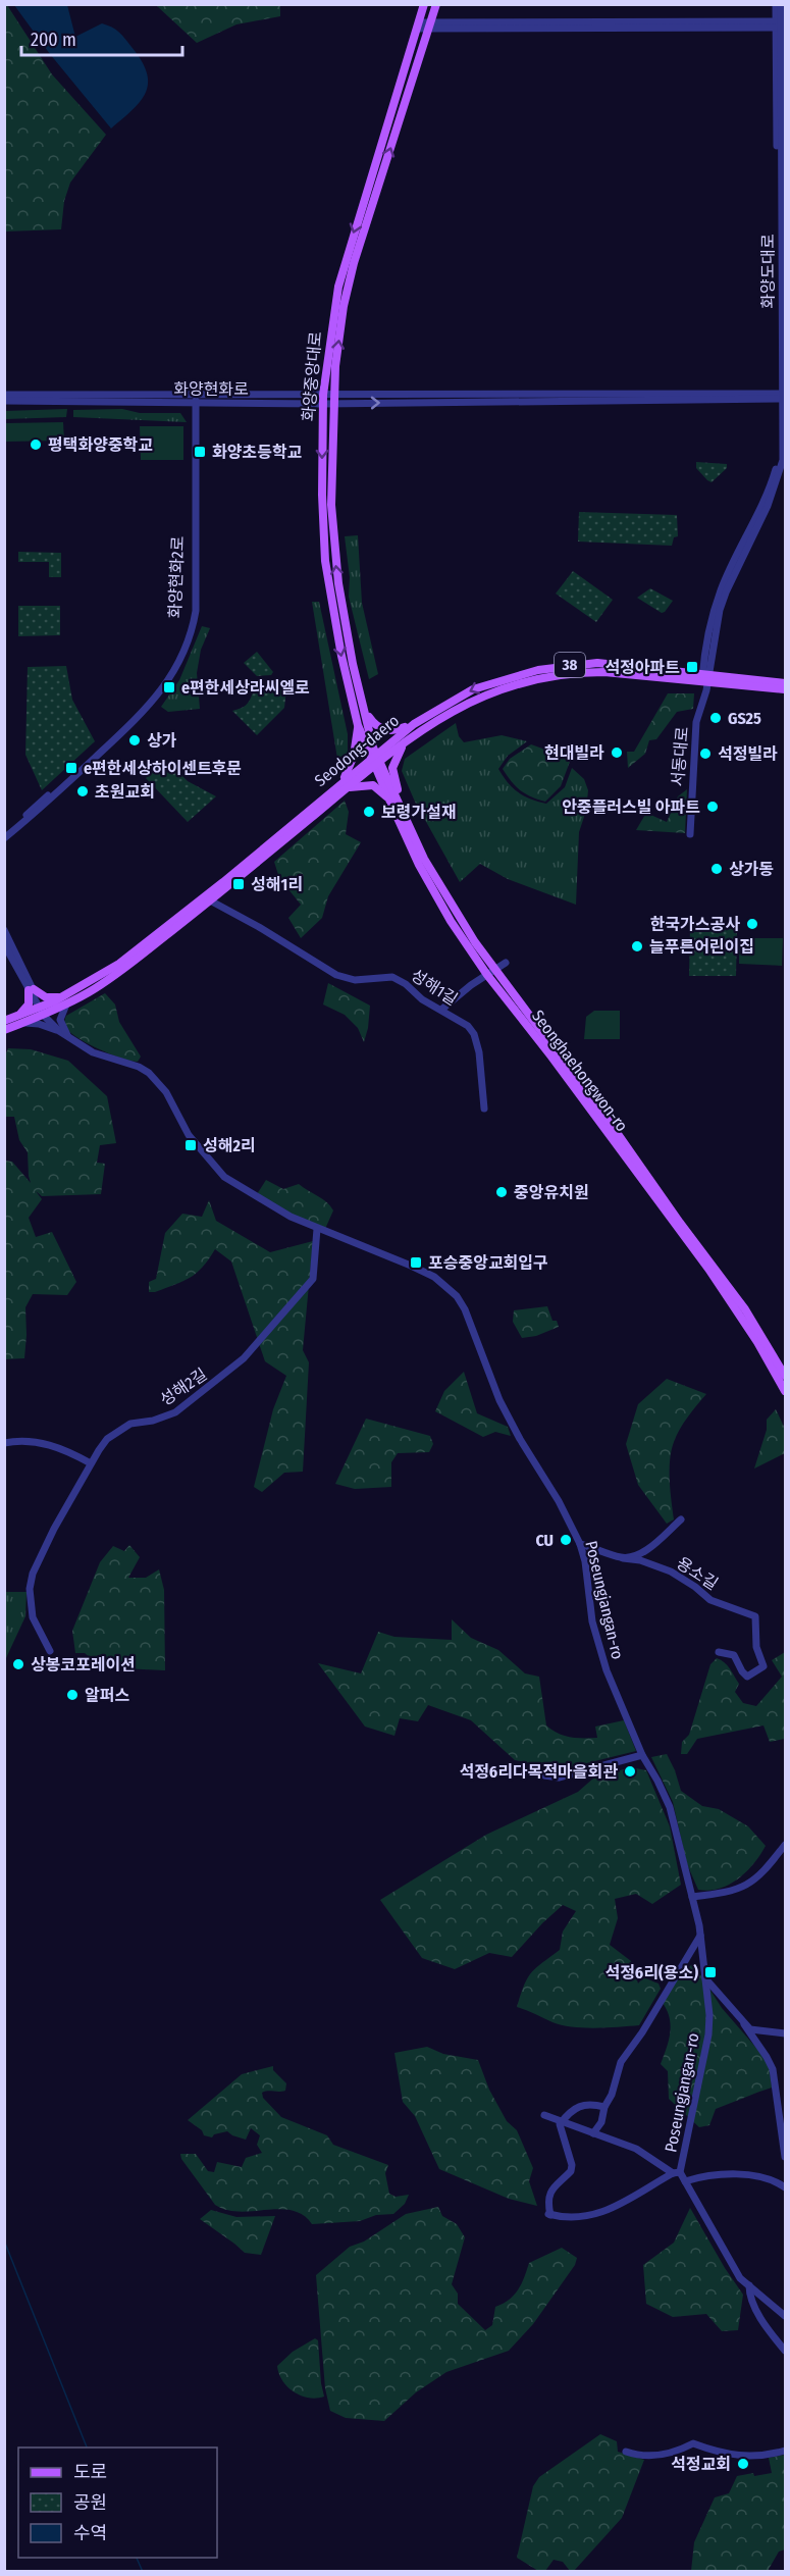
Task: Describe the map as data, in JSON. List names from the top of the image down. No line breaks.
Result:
{"streets":{"main road":["화양중앙대로","38","Seodong-daero","Seonghaehongwon-ro"],"street":["화양도대로","화양현화로","화양현화2로","서동대로","성해1길","성해2길","용소길","Poseungjangan-ro"]},"crossings":[["화양도대로","서동대로"],["화양중앙대로","Seodong-daero"],["화양중앙대로","Seonghaehongwon-ro"],["화양현화로","화양현화2로"],["Seodong-daero","서동대로"],["Seodong-daero","성해1길"],["Seodong-daero","Seonghaehongwon-ro"],["성해2길","Poseungjangan-ro"],["용소길","Poseungjangan-ro"]],"places":{"other":["평택화양중학교","GS25","상가","현대빌라","석정빌라","초원교회","안중플러스빌 아파트","보령가설재","상가동","한국가스공사","늘푸른어린이집","중앙유치원","CU","상봉코포레이션","알퍼스","석정6리다목적마을회관","석정교회"],"transit":["화양초등학교","석정아파트","e편한세상라씨엘로","e편한세상하이센트후문","성해1리","성해2리","포승중앙교회입구","석정6리(용소)"]},"legend":["도로","공원","수역"],"scale_bar":"200 m"}
